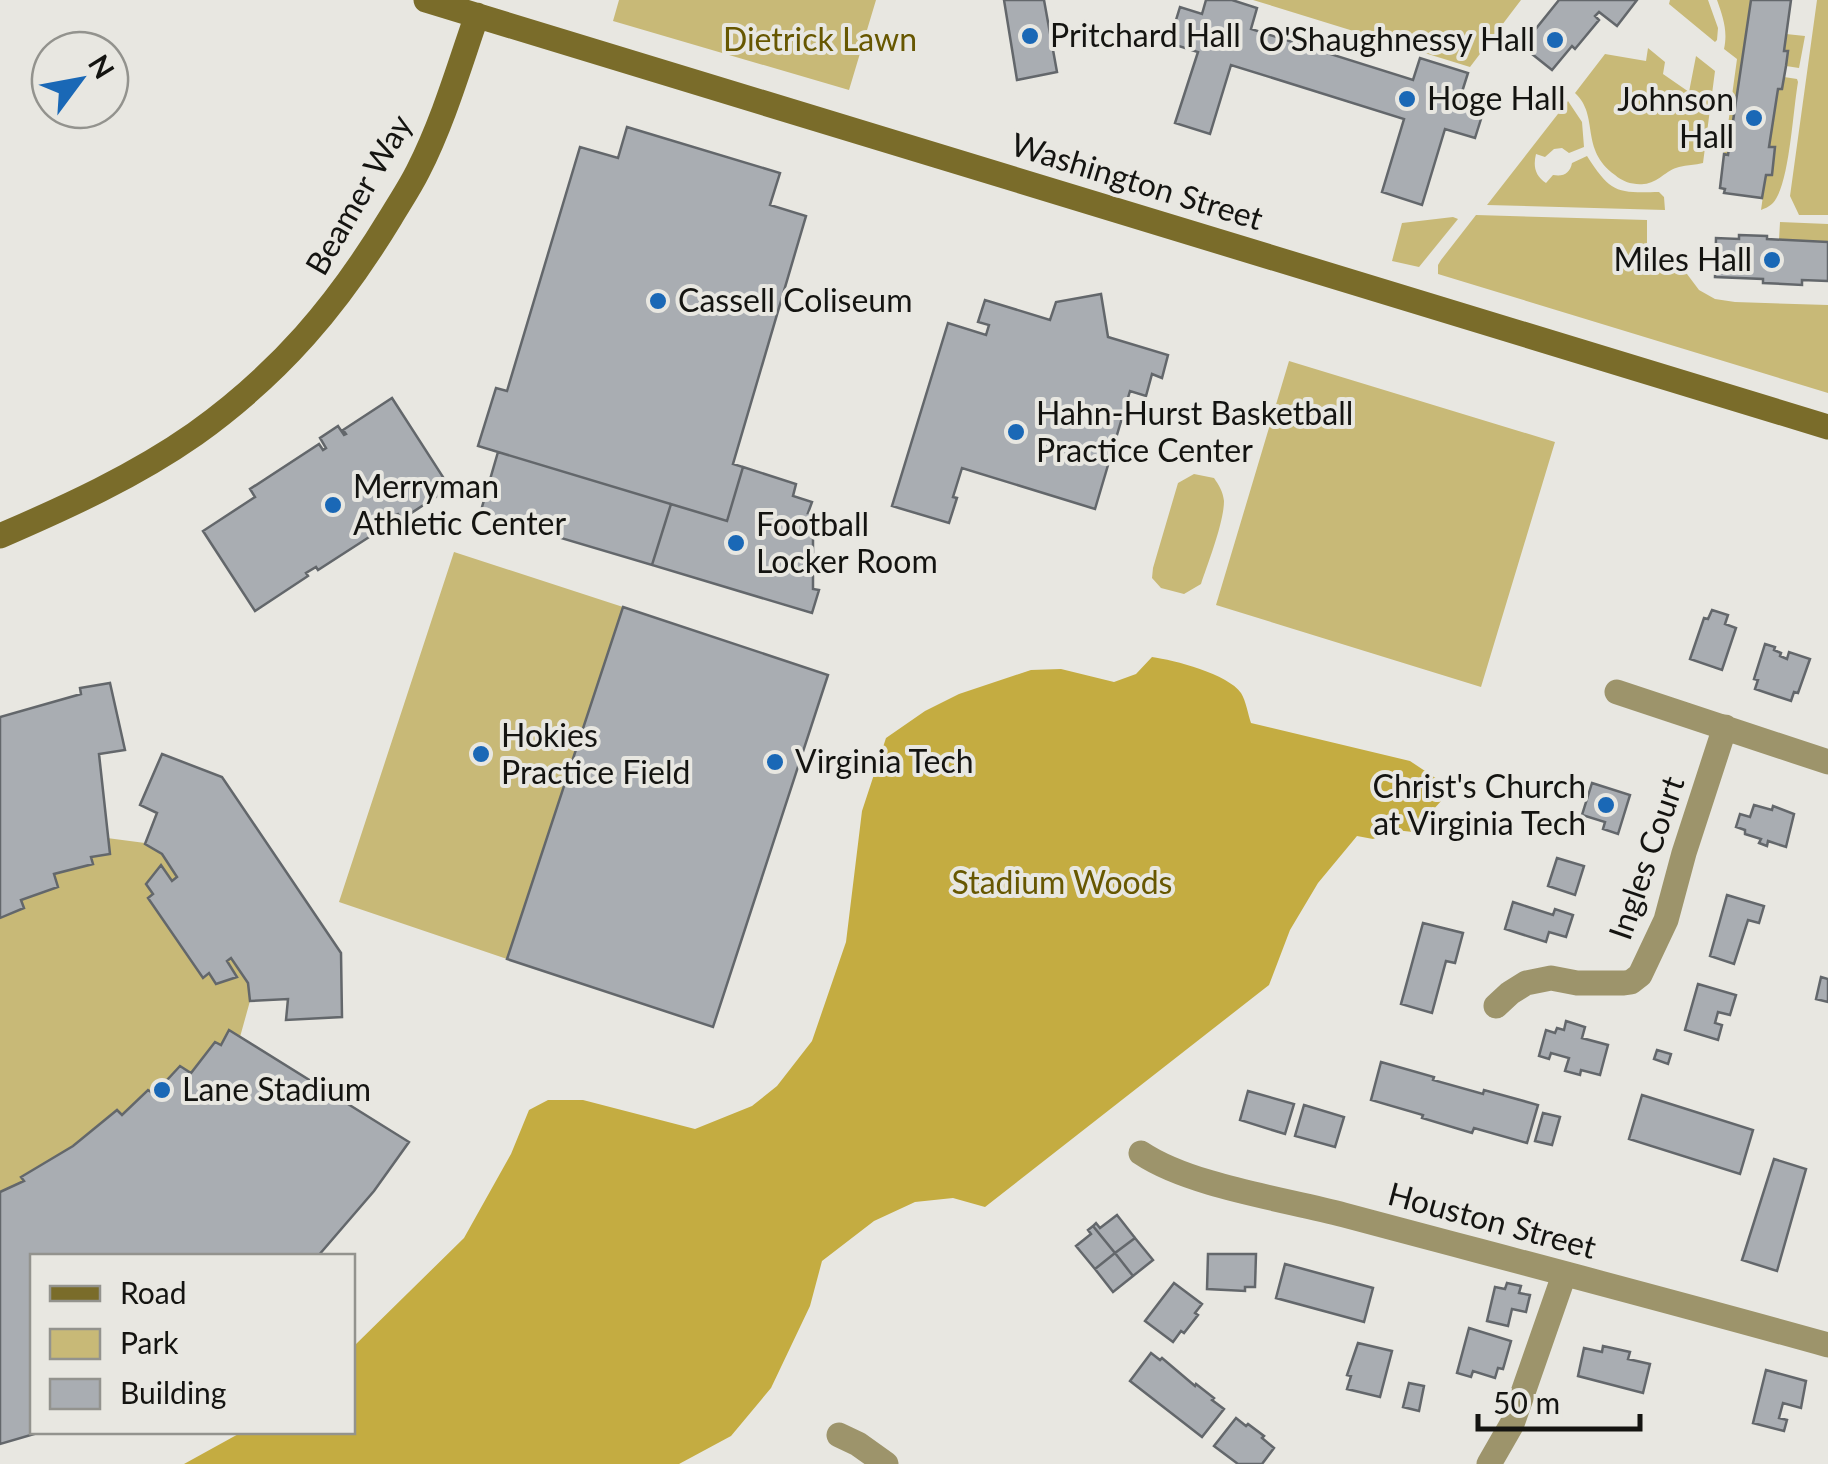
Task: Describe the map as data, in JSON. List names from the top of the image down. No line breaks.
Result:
{"streets":{"main road":["Washington Street","Beamer Way"],"street":["Ingles Court","Houston Street"]},"crossings":[["Washington Street","Beamer Way"]],"parks":["Dietrick Lawn","Stadium Woods"],"places":["Pritchard Hall","O'Shaughnessy Hall","Hoge Hall","Johnson Hall","Miles Hall","Cassell Coliseum","Hahn-Hurst Basketball Practice Center","Merryman Athletic Center","Football Locker Room","Hokies Practice Field","Virginia Tech","Christ's Church at Virginia Tech","Lane Stadium"],"legend":["Road","Park","Building"],"scale_bar":"50 m","north":"top right"}
